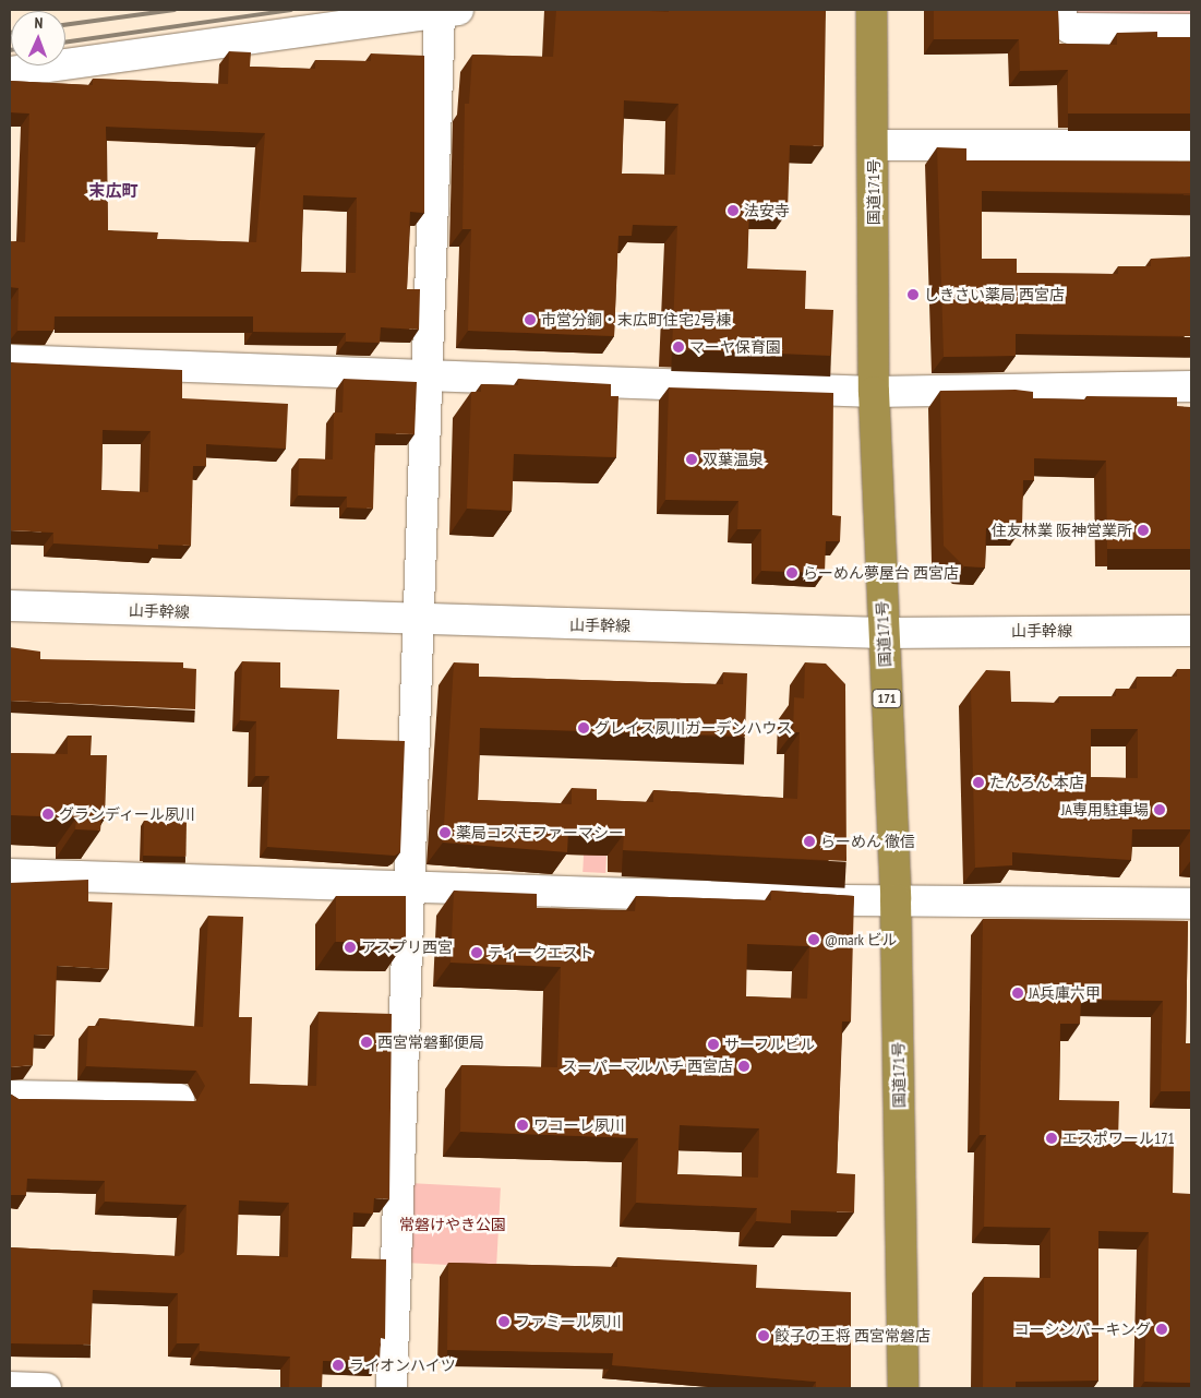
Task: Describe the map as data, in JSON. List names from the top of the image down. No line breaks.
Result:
{"streets":{"highway":["国道171号","171"],"street":["山手幹線"]},"crossings":[["国道171号","山手幹線"]],"districts":["末広町"],"parks":["常磐けやき公園"],"places":["法安寺","しきさい薬局 西宮店","市営分銅・末広町住宅2号棟","マーヤ保育園","双葉温泉","住友林業 阪神営業所","らーめん夢屋台 西宮店","グレイス夙川ガーデンハウス","たんろん 本店","JA専用駐車場","グランディール夙川","薬局コスモファーマシー","らーめん 徹信","@mark ビル","アスプリ西宮","ティークエスト","JA兵庫六甲","西宮常磐郵便局","サーフルビル","スーパーマルハチ 西宮店","ワコーレ夙川","エスポワール171","ファミール夙川","コーシンパーキング","餃子の王将 西宮常磐店","ライオンハイツ"],"north":"top"}
